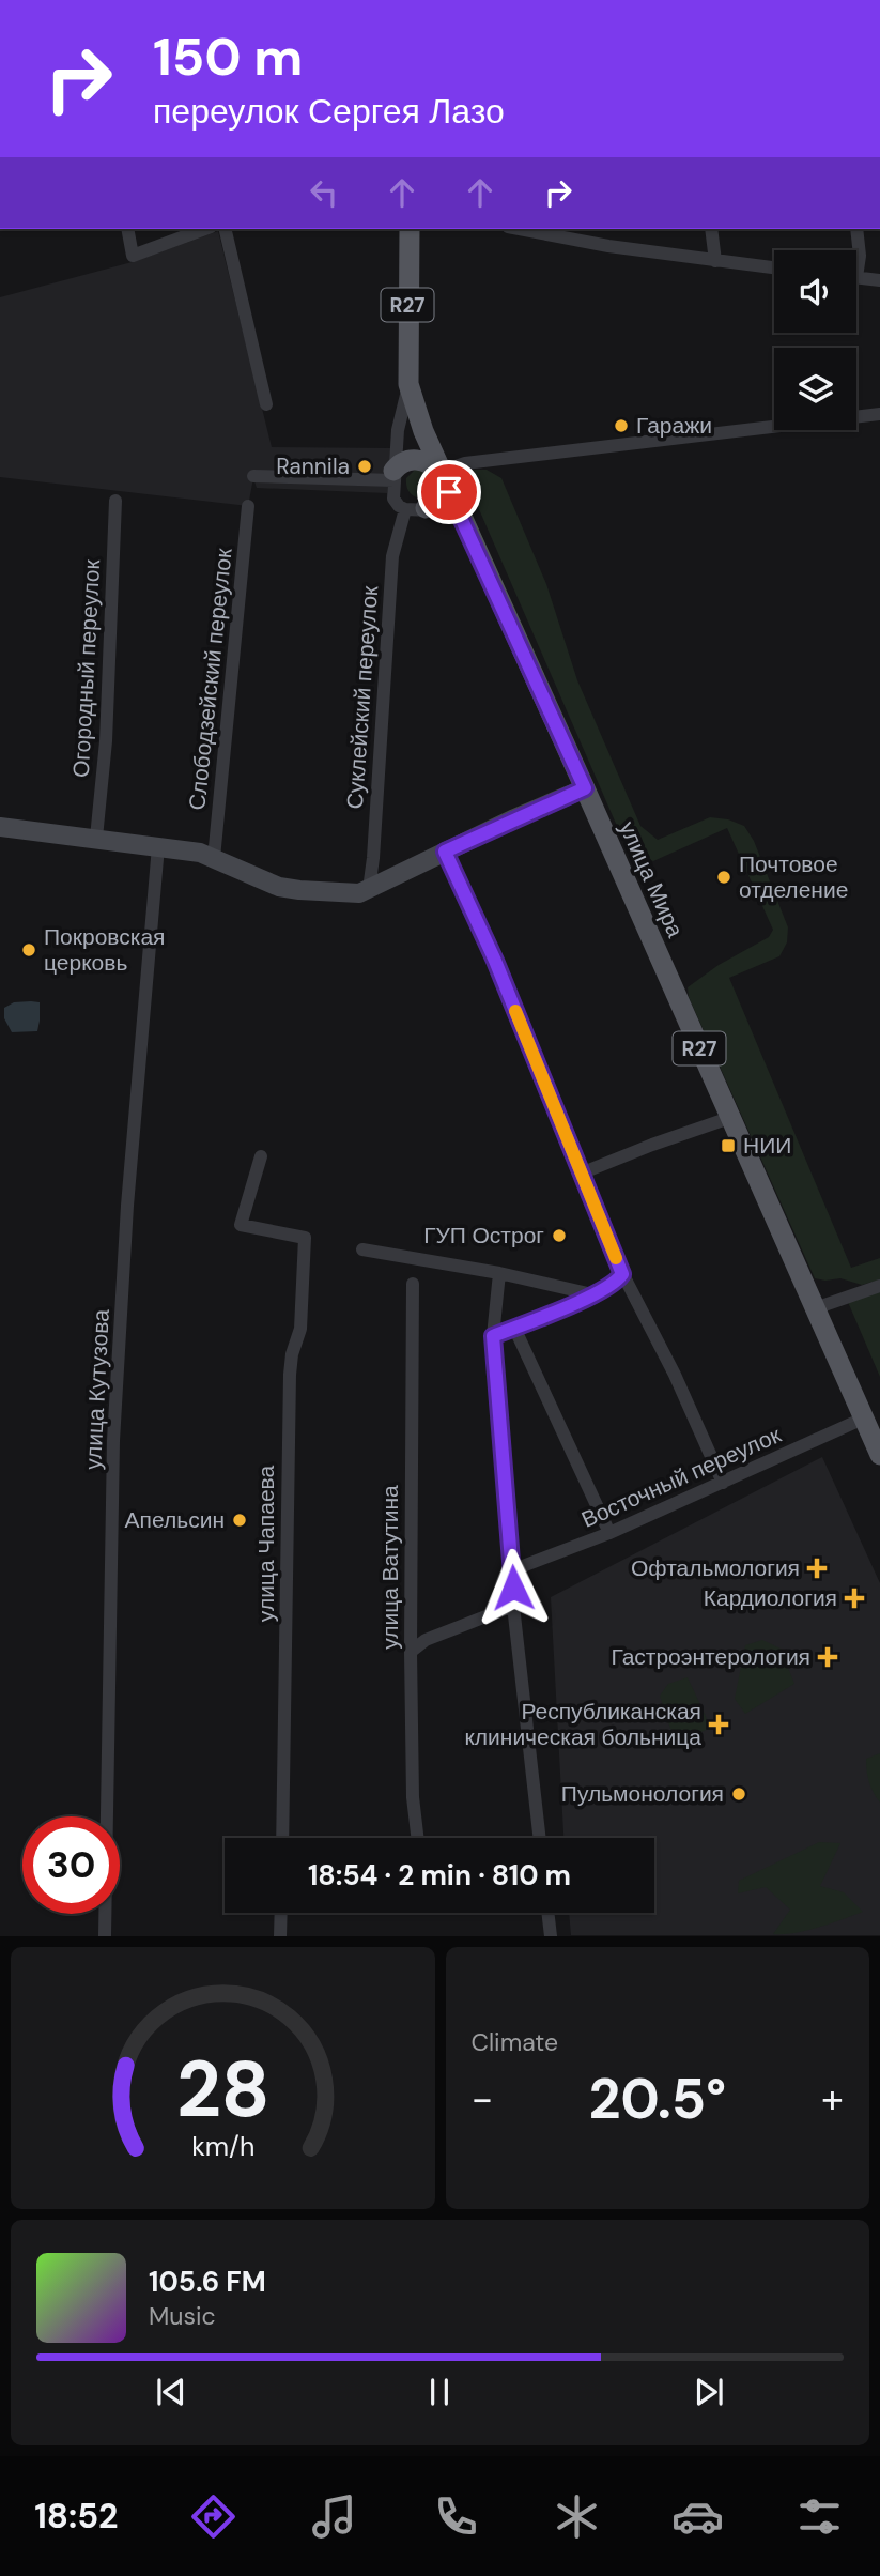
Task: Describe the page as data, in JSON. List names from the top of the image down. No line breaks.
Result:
{"streets":{"main road":["R27","улица Мира"],"street":["Огородный переулок","Слободзейский переулок","Суклейский переулок","улица Кутузова","Восточный переулок","улица Чапаева","улица Ватутина"]},"crossings":[["R27","Суклейский переулок"],["R27","улица Мира"],["Суклейский переулок","улица Мира"],["улица Мира","Восточный переулок"]],"places":{"other":["Гаражи","Rannila","Почтовое отделение","Покровская церковь","ГУП Острог","Апельсин","Пульмонология"],"transit":["НИИ"],"health":["Офтальмология","Кардиология","Гастроэнтерология","Республиканская клиническая больница"]},"page":{"turn":["150 m","переулок Сергея Лазо"],"limit":"30","trip":"18:54 · 2 min · 810 m","tile":"Climate","heat":["−","20.5°","+"],"song":["105.6 FM","Music"],"tabs":"18:52","gauge":["28","km/h"]}}
